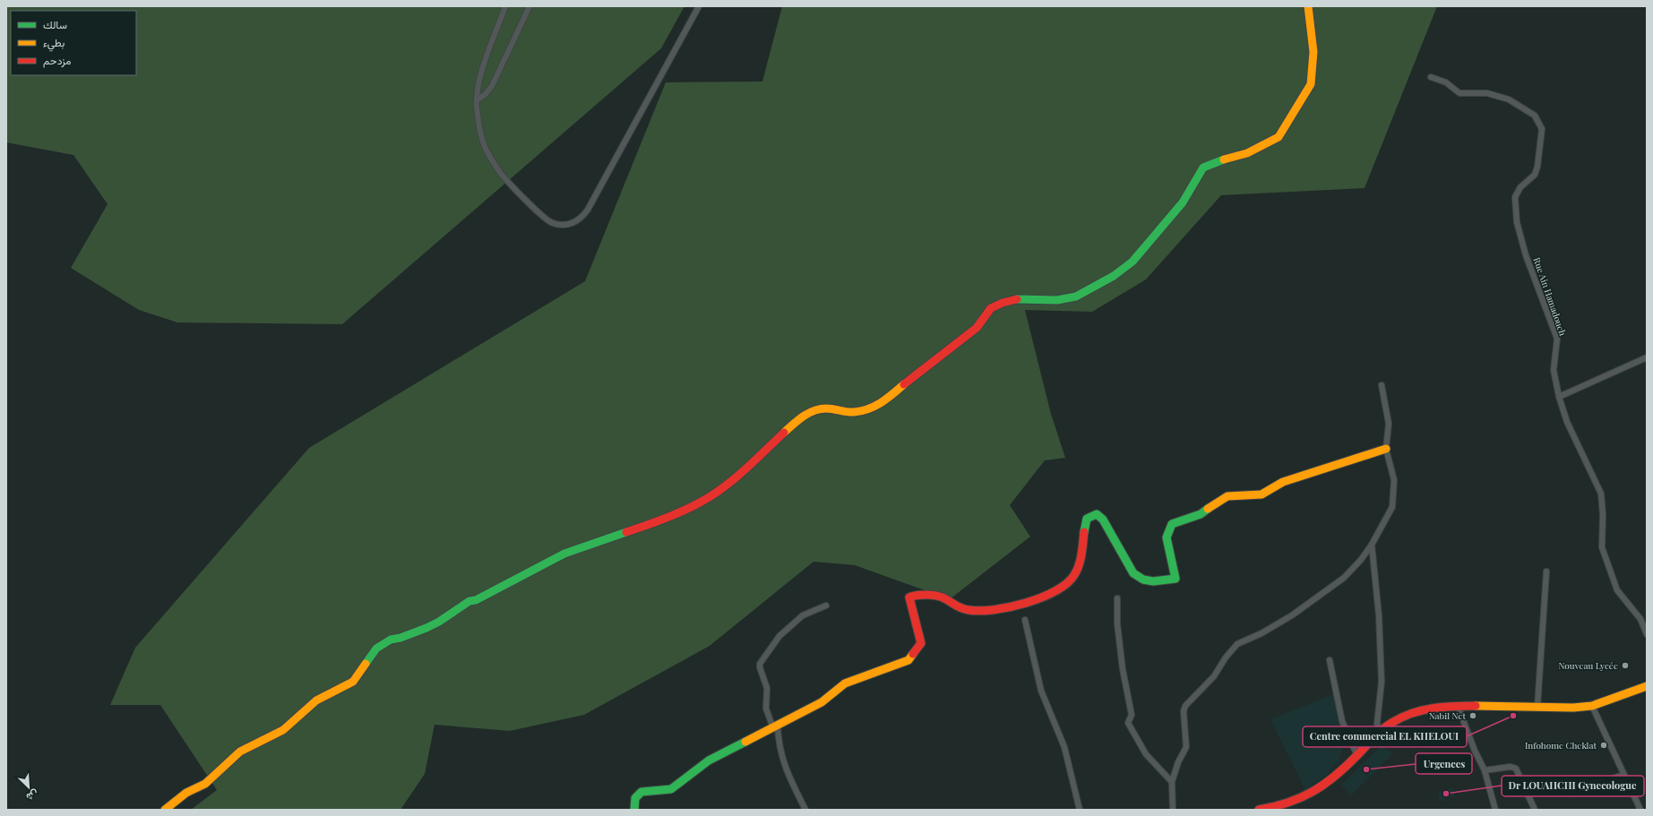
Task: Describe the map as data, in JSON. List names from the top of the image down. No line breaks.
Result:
{"streets":{"street":["Rue Ain Hamadouch"]},"places":["Nouveau Lycée","Nabil Net","Centre commercial EL KHELOUI","Infohome Cheklat","Urgences","Dr LOUAHCHI Gynecologue"],"legend":["سالك","بطيء","مزدحم"],"north":"bottom right"}
